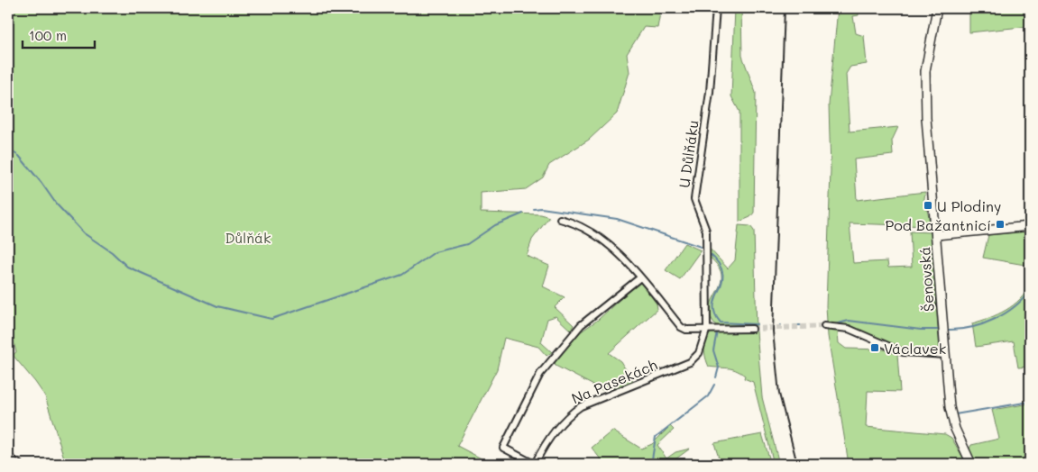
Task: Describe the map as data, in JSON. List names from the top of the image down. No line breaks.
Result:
{"streets":{"street":["U Důlňáku","Šenovská","Na Pasekách"]},"crossings":[["U Důlňáku","Na Pasekách"]],"parks":["Důlňák"],"places":{"transit":["U Plodiny","Pod Bažantnicí","Václavek"]},"scale_bar":"100 m"}
